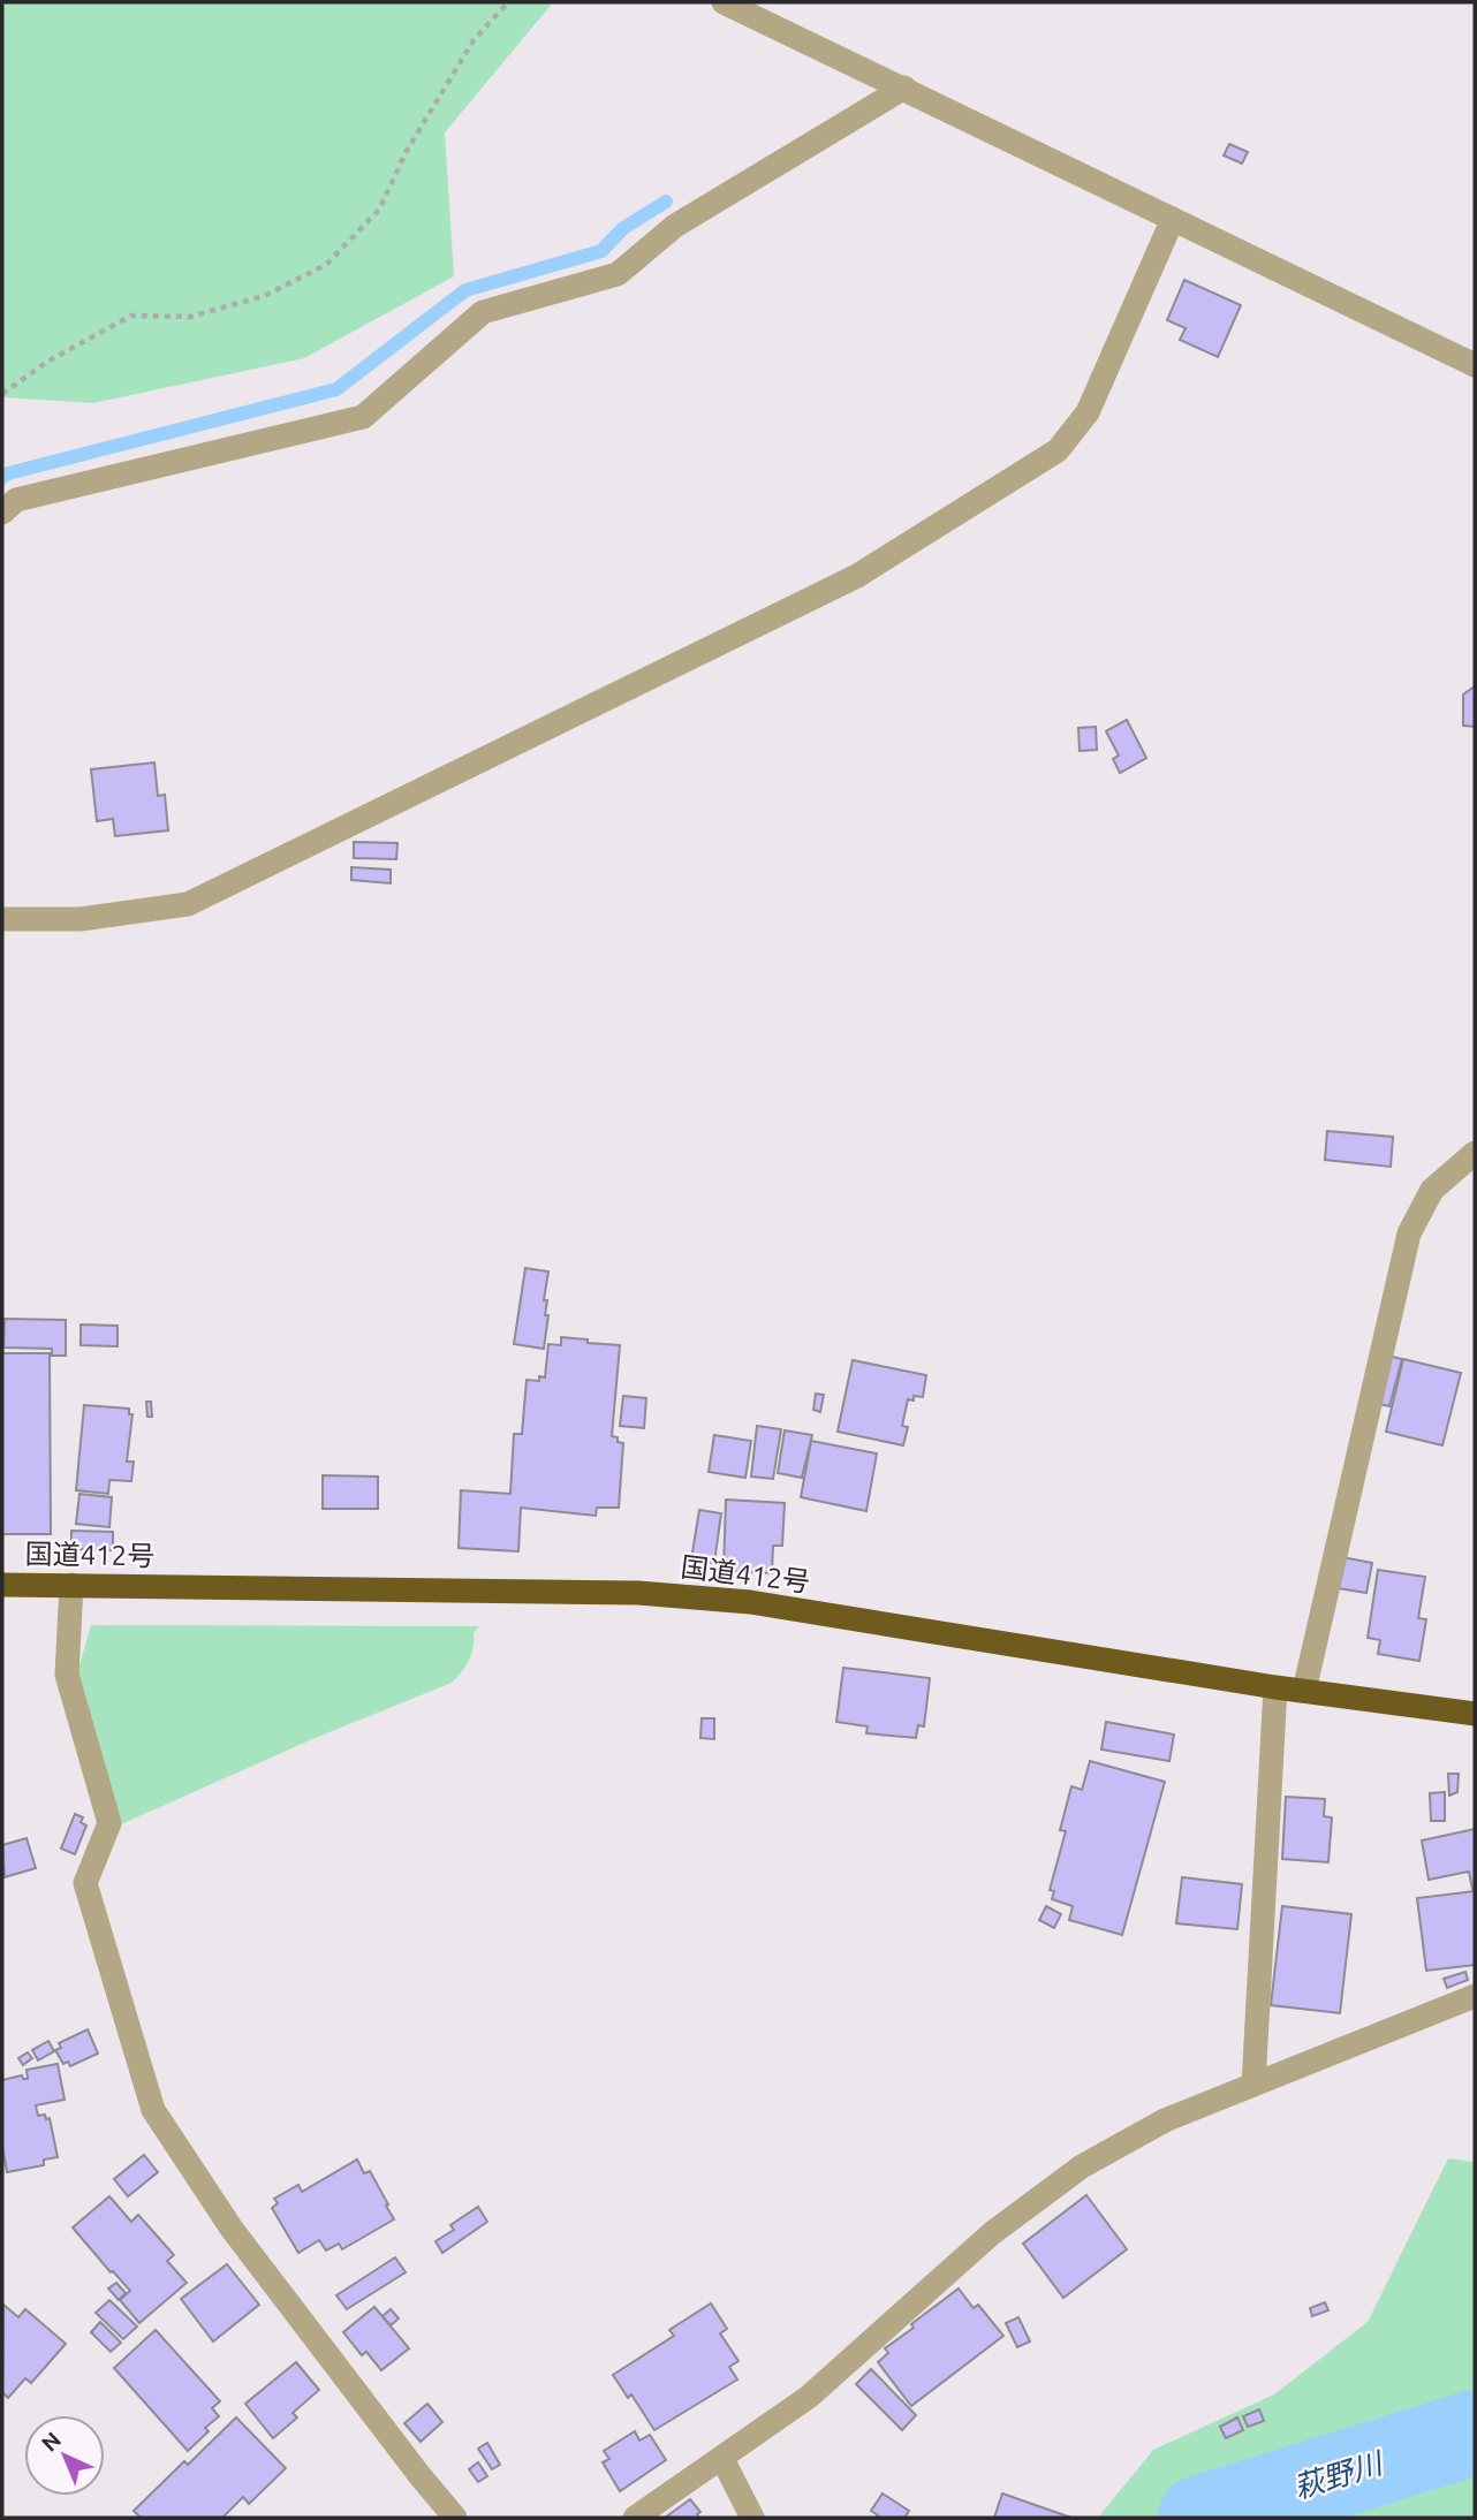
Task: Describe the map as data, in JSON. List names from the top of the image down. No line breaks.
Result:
{"streets":{"highway":["国道412号"]},"water":["萩野川"],"north":"top left"}
